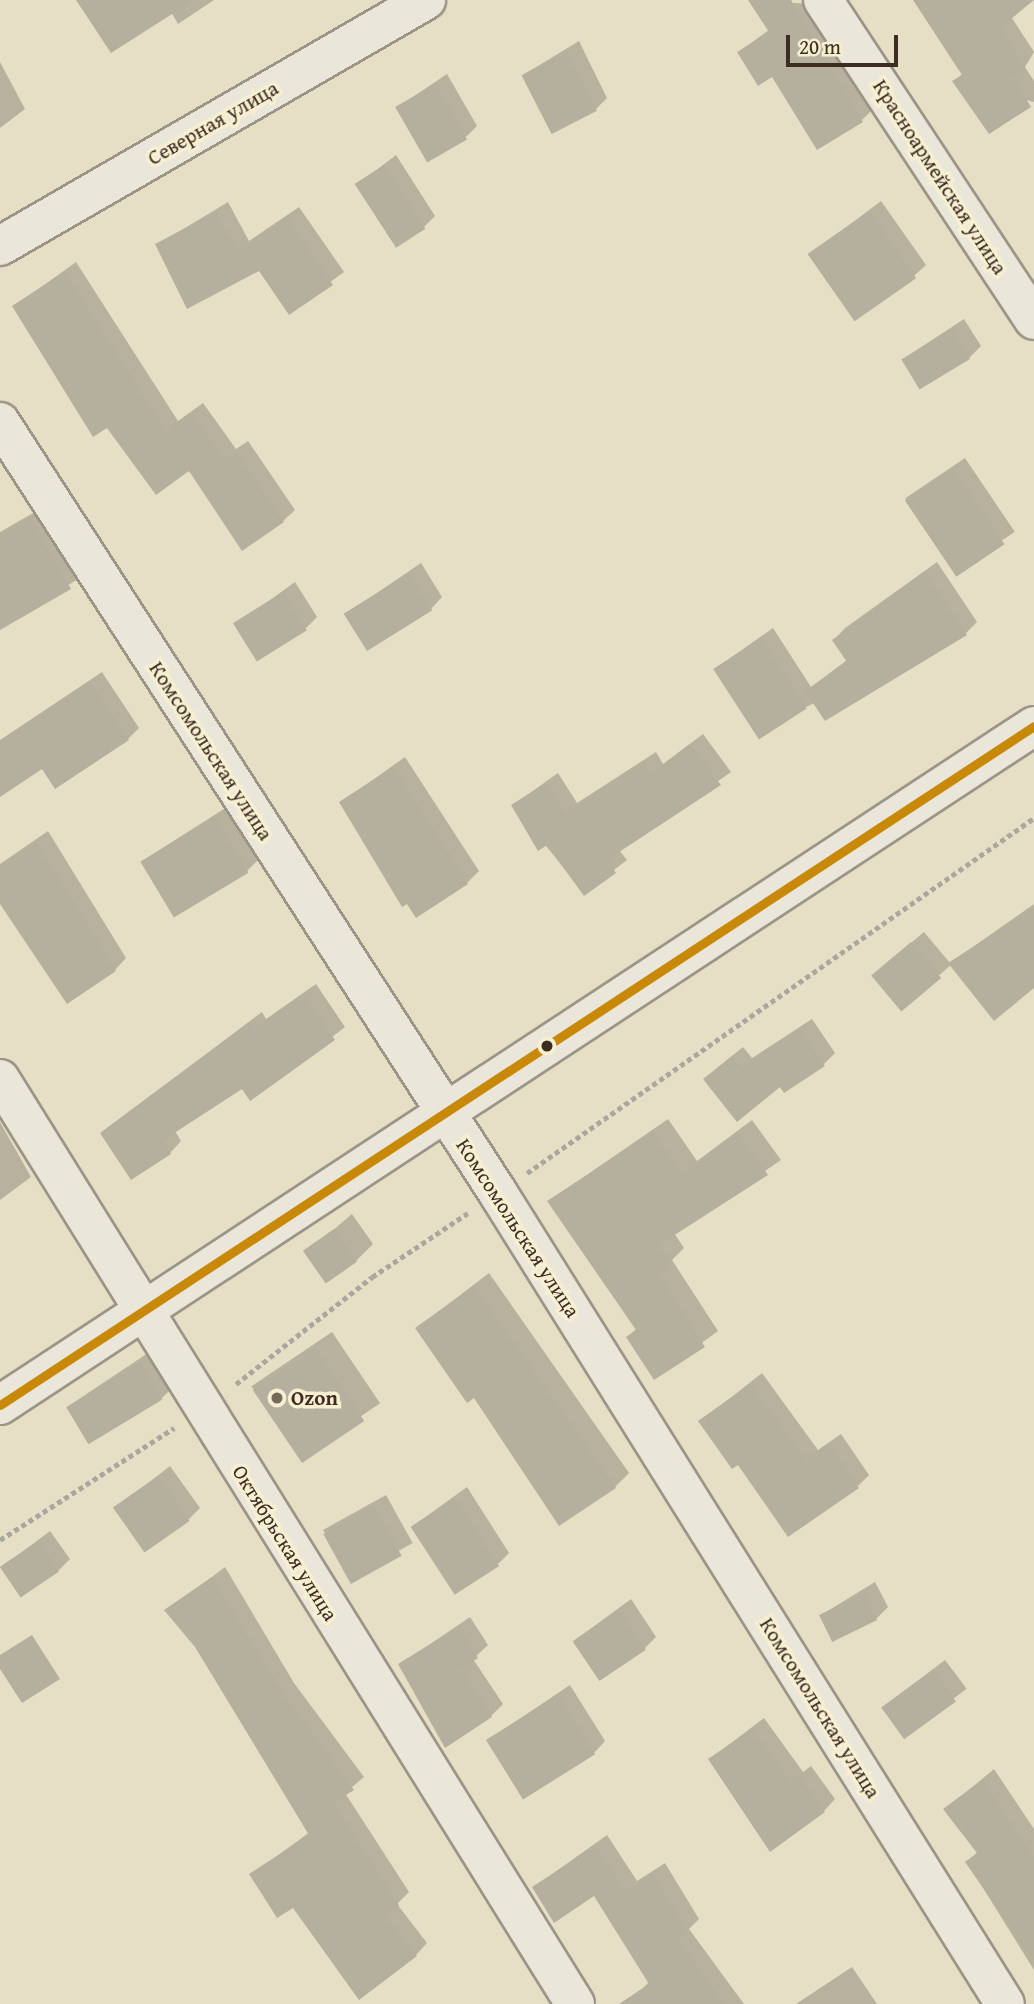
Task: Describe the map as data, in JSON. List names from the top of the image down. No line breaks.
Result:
{"streets":{"street":["Северная улица","Красноармейская улица","Комсомольская улица","Октябрьская улица"]},"places":["Ozon"],"scale_bar":"20 m"}
